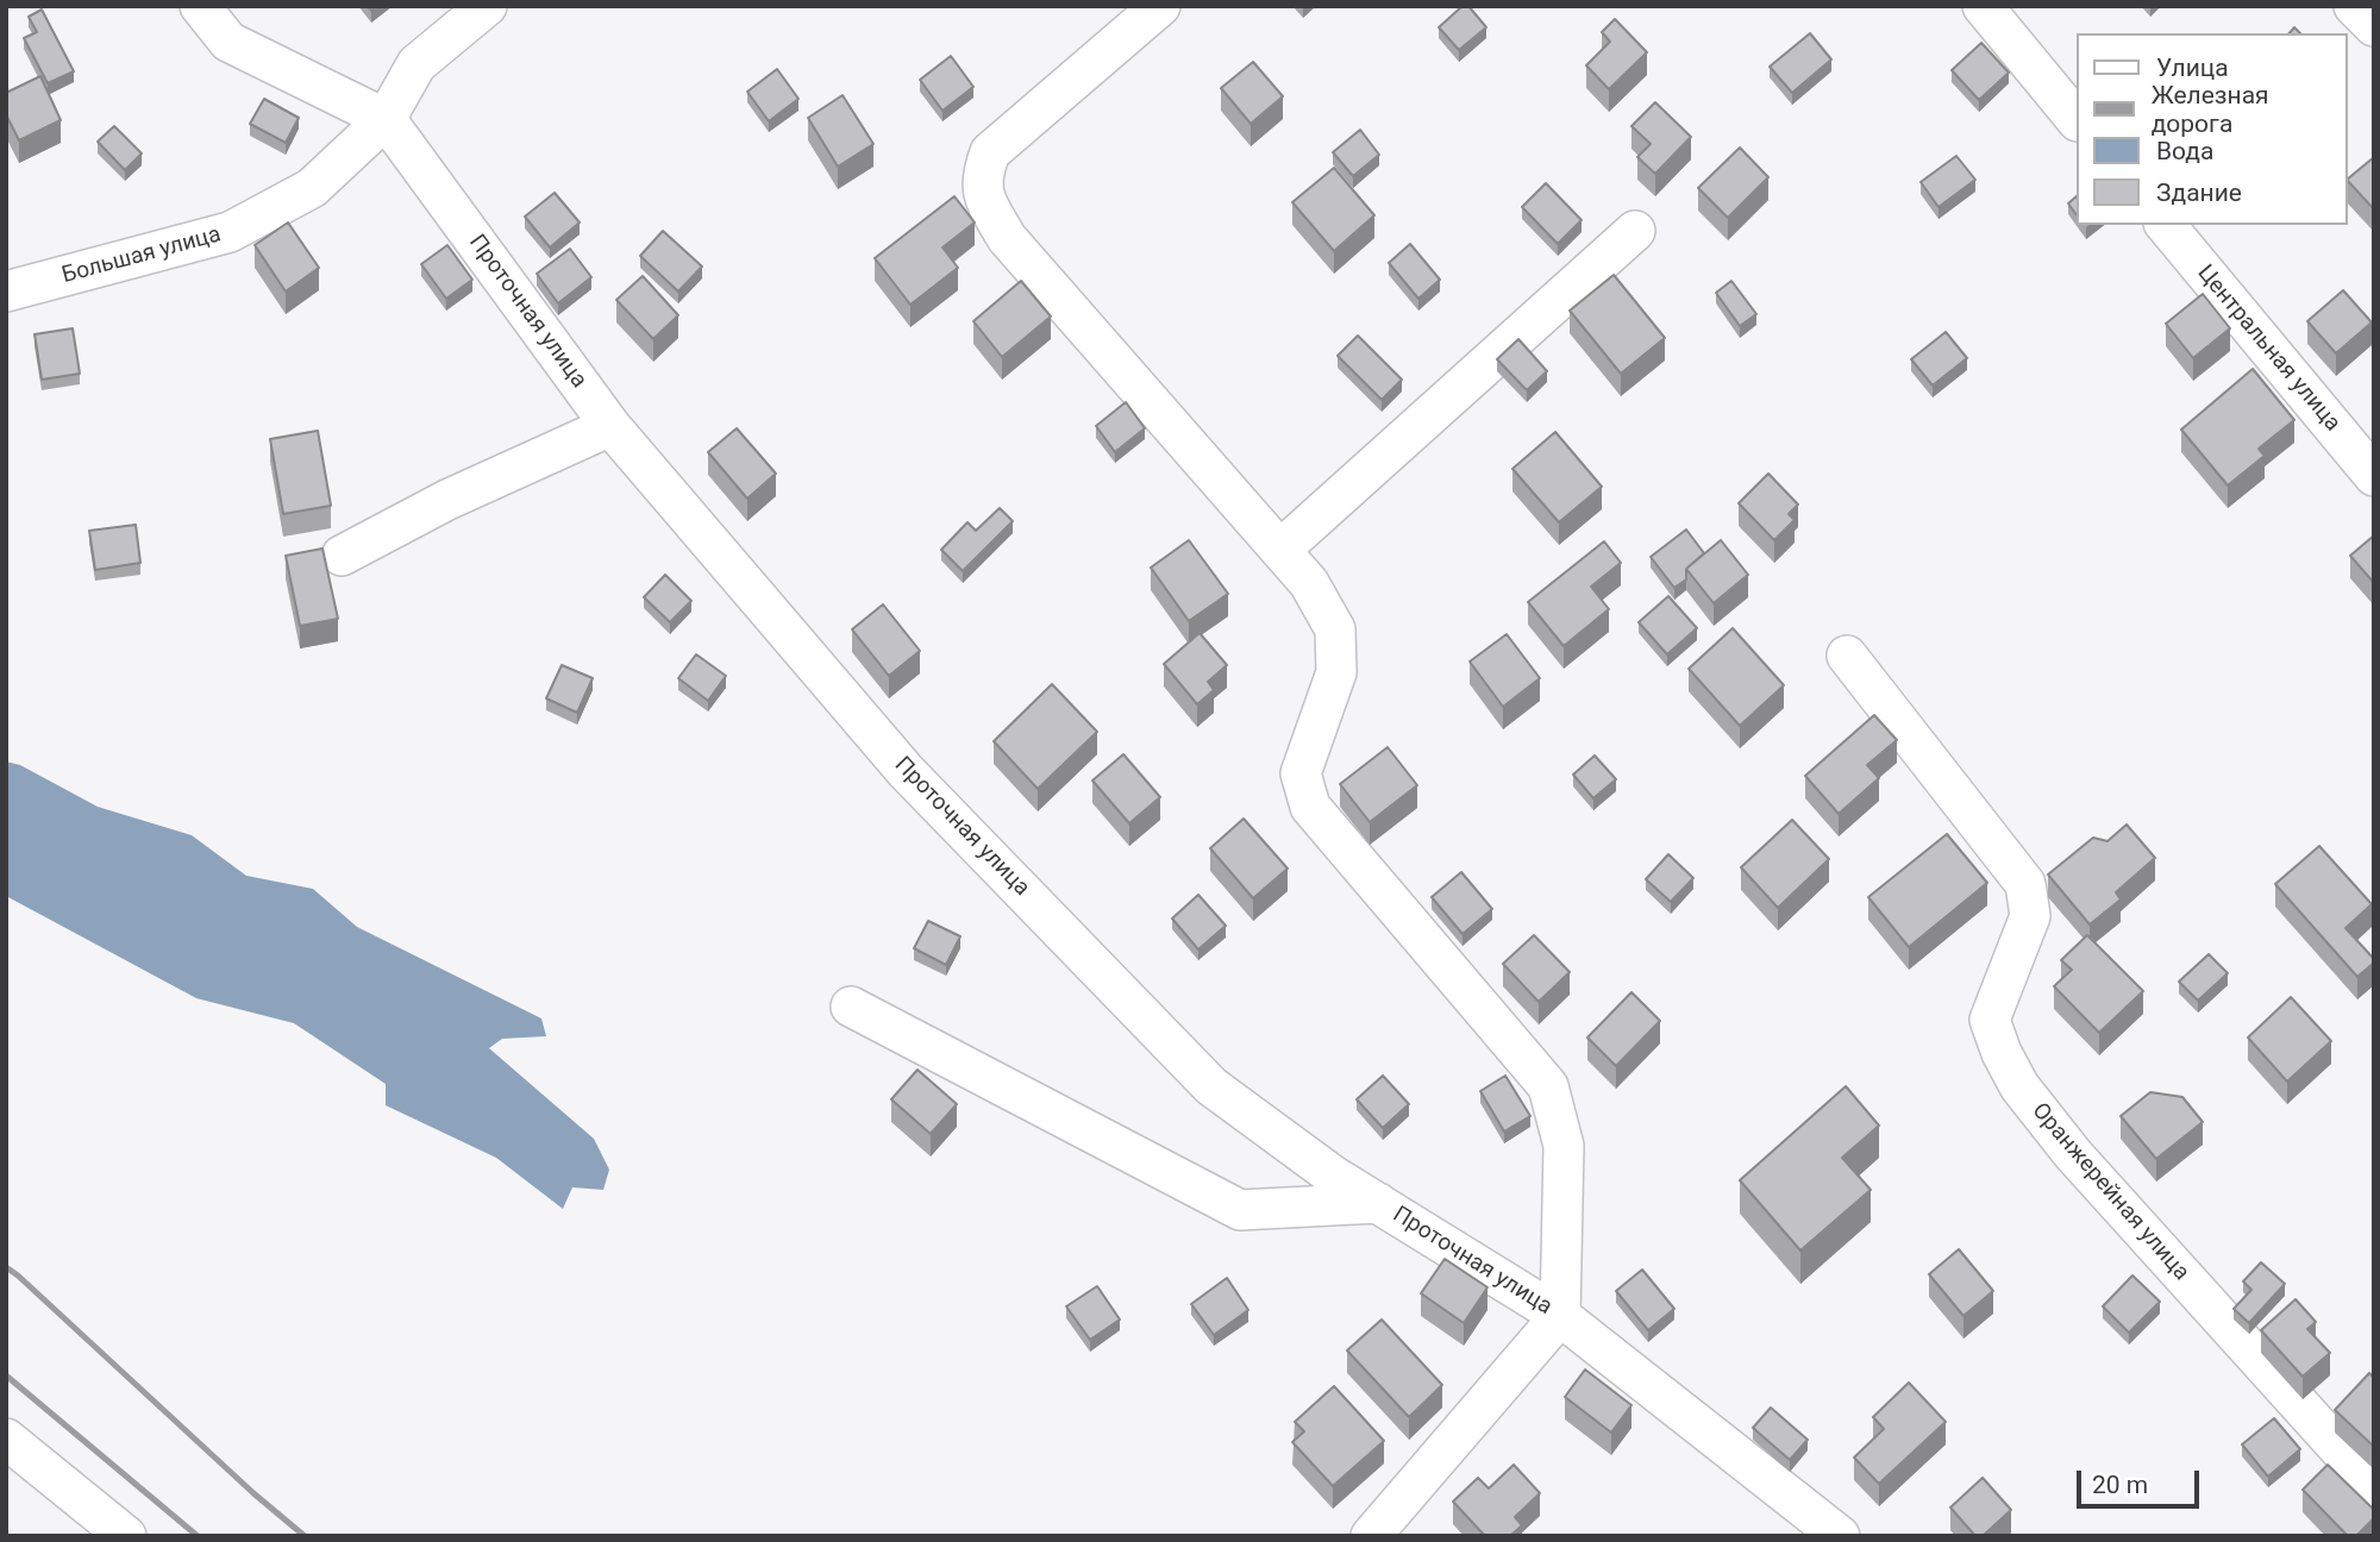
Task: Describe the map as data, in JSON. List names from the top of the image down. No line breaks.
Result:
{"streets":{"street":["Большая улица","Проточная улица","Центральная улица","Оранжерейная улица"]},"crossings":[["Большая улица","Проточная улица"]],"legend":["Улица","Железная дорога","Вода","Здание"],"scale_bar":"20 m"}
